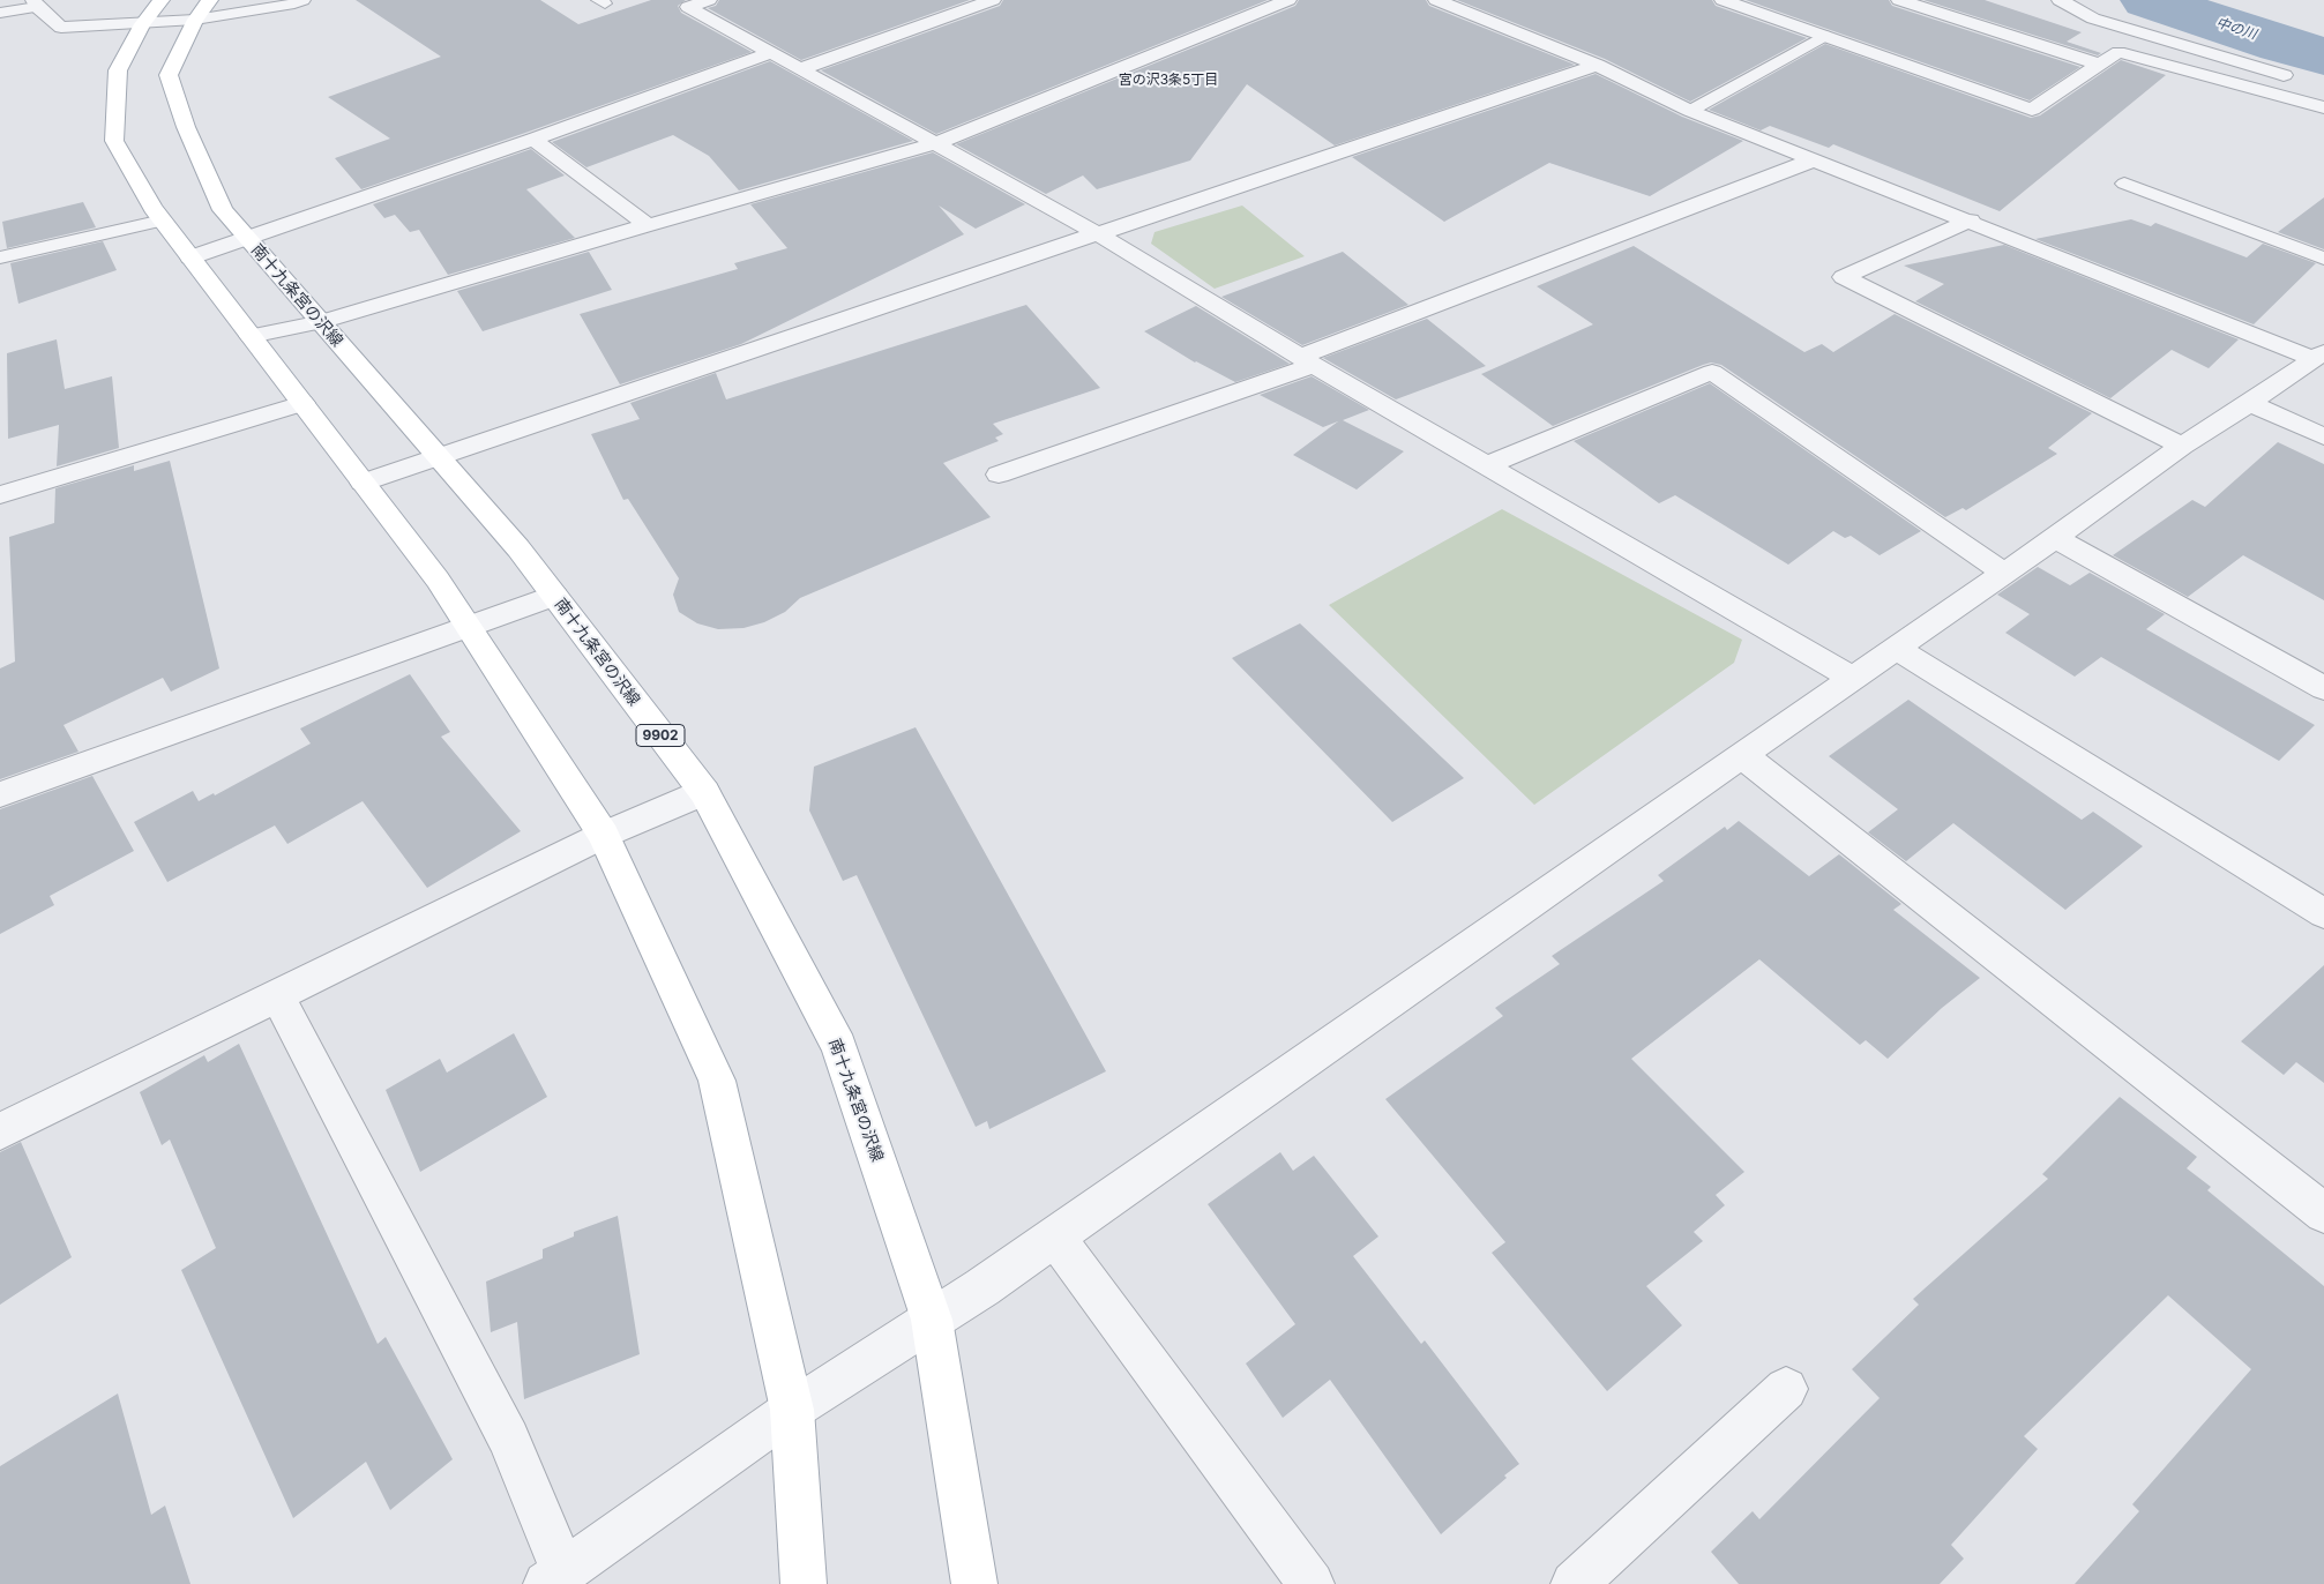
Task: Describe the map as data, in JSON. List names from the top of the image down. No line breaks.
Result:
{"streets":{"main road":["南十九条宮の沢線","9902"]},"districts":["宮の沢3条5丁目"],"water":["中の川"]}
